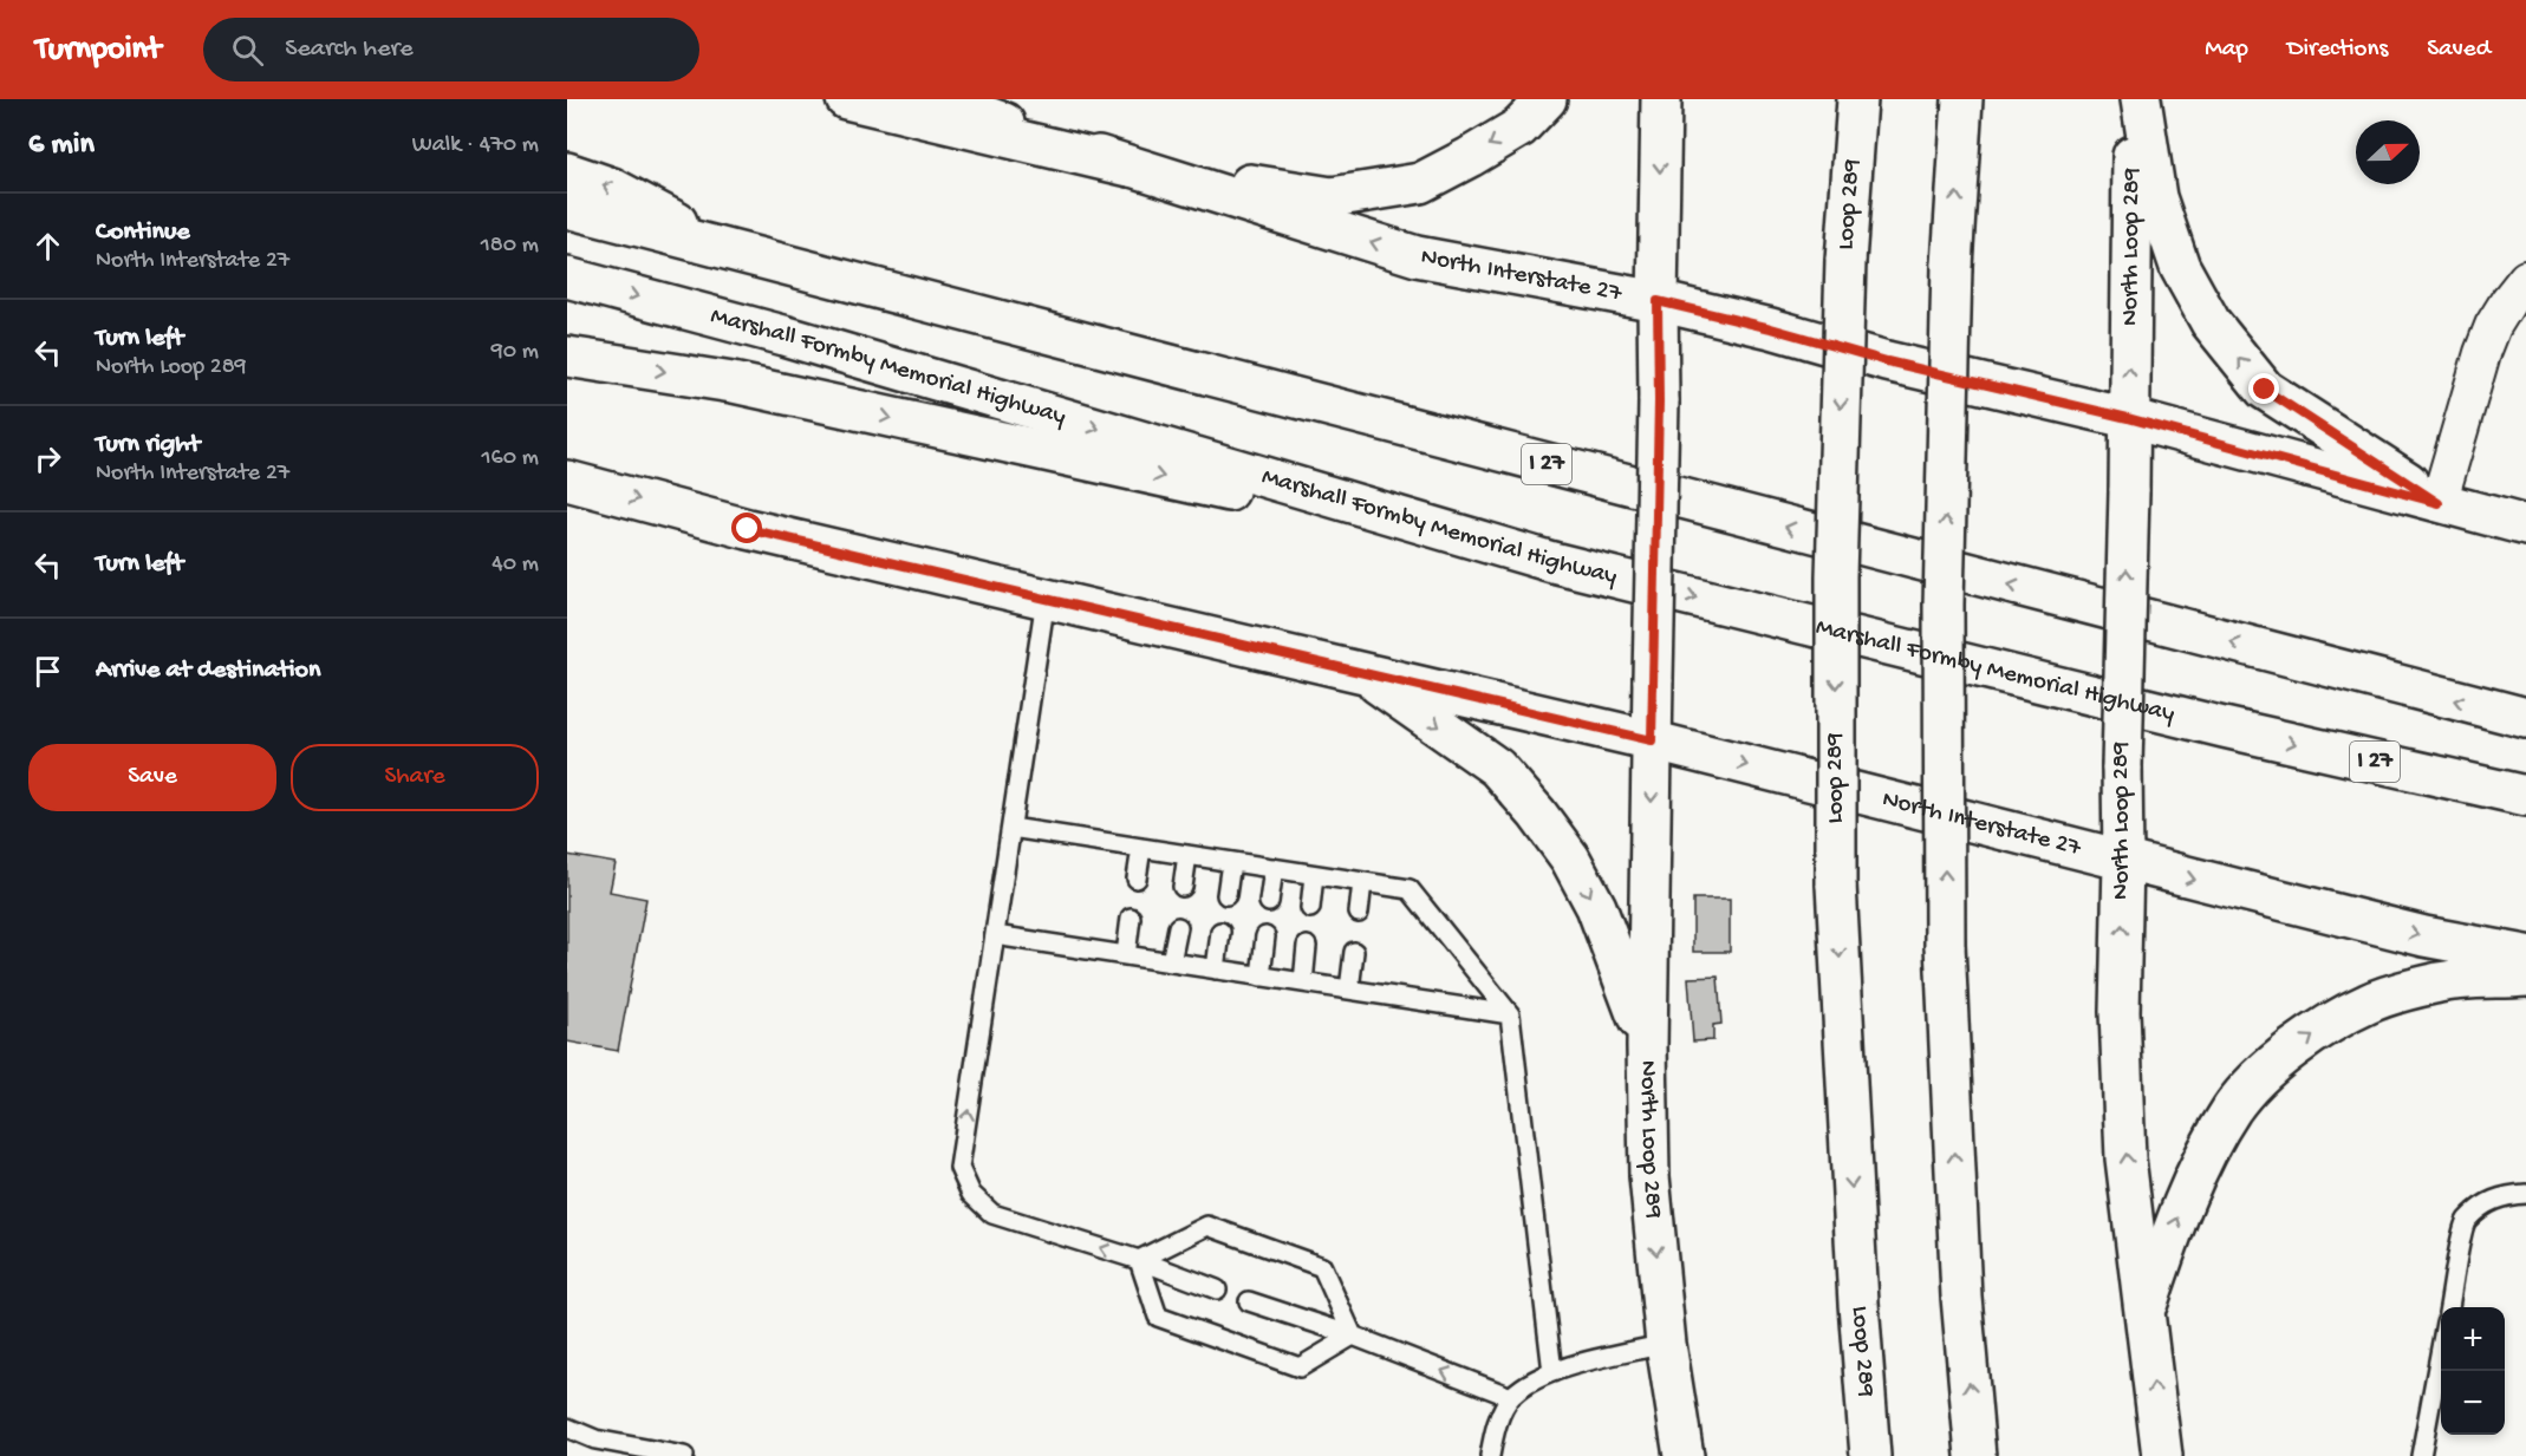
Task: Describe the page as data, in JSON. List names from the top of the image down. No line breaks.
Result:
{"streets":{"main road":["Loop 289","North Loop 289","North Interstate 27","Marshall Formby Memorial Highway","I 27"]},"crossings":[["North Loop 289","North Interstate 27"]],"north":"right","page":{"header":"Turnpoint","search":"Search here","nav":["Map","Directions","Saved"],"heading":["6 min","Walk · 470 m"],"list":[["Continue","North Interstate 27","180 m"],["Turn left","North Loop 289","90 m"],["Turn right","North Interstate 27","160 m"],["Turn left","40 m"],"Arrive at destination"],"buttons":["Save","Share"],"map_buttons":["+","−"]}}
